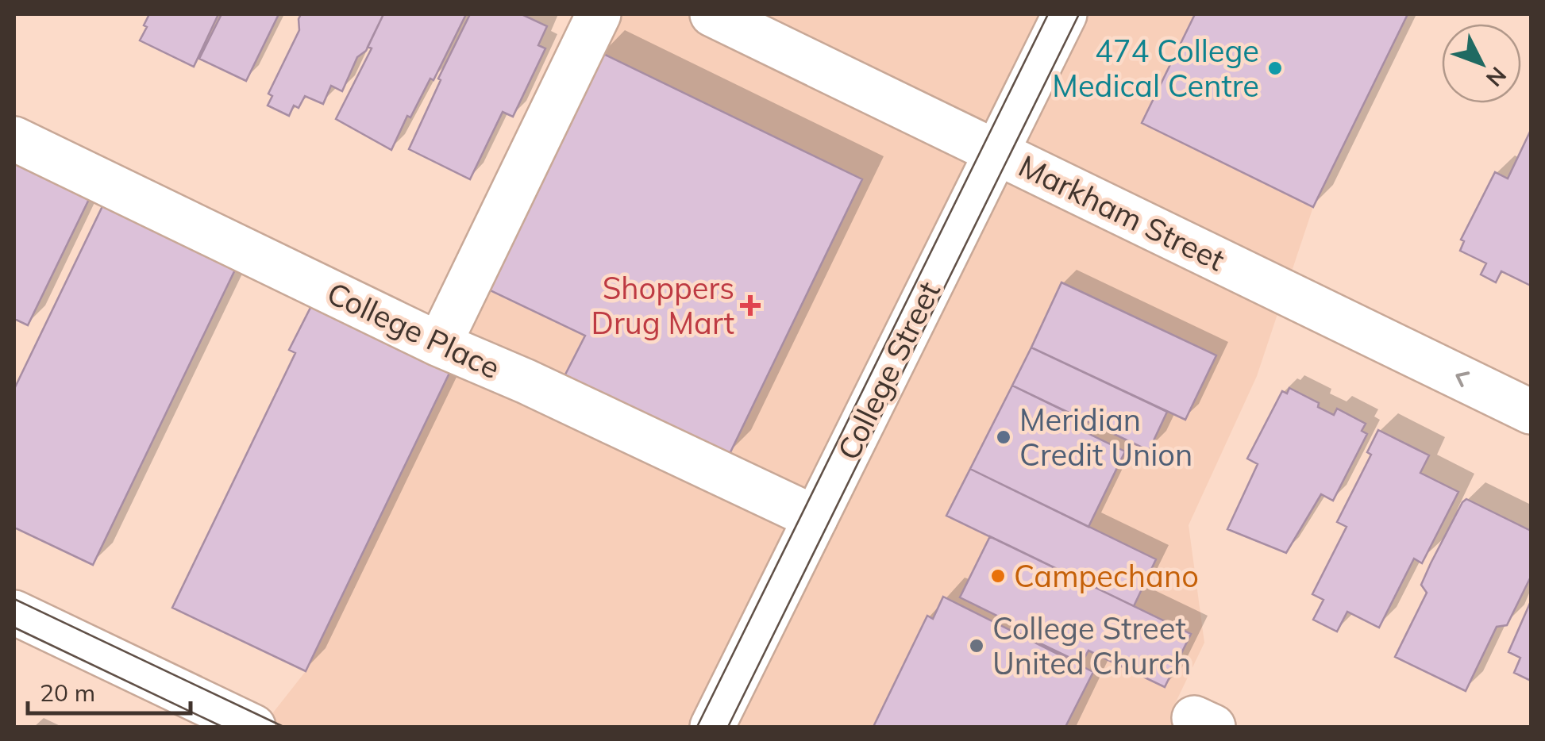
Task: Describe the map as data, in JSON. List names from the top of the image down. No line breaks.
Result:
{"streets":{"main road":["Markham Street","College Place","College Street"]},"crossings":[["Markham Street","College Street"],["College Place","College Street"]],"one_way":["Markham Street"],"places":{"other":["474 College Medical Centre","Meridian Credit Union","Campechano","College Street United Church"],"health":["Shoppers Drug Mart"]},"scale_bar":"20 m","north":"bottom right"}
